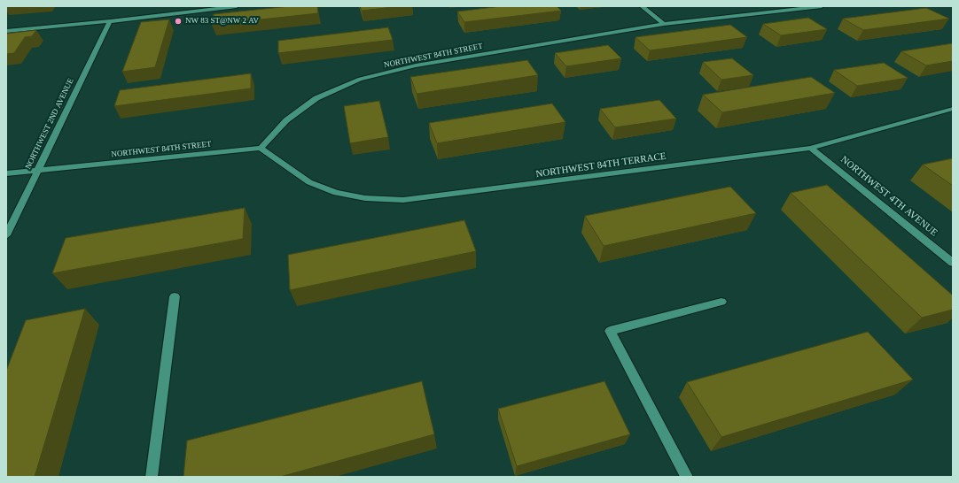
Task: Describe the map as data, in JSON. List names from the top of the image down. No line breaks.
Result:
{"streets":{"street":["NORTHWEST 84TH STREET","NORTHWEST 2ND AVENUE","NORTHWEST 84TH TERRACE","NORTHWEST 4TH AVENUE"]},"crossings":[["NORTHWEST 84TH STREET","NORTHWEST 2ND AVENUE"],["NORTHWEST 84TH STREET","NORTHWEST 84TH TERRACE"],["NORTHWEST 84TH TERRACE","NORTHWEST 4TH AVENUE"]],"places":["NW 83 ST@NW 2 AV"]}
